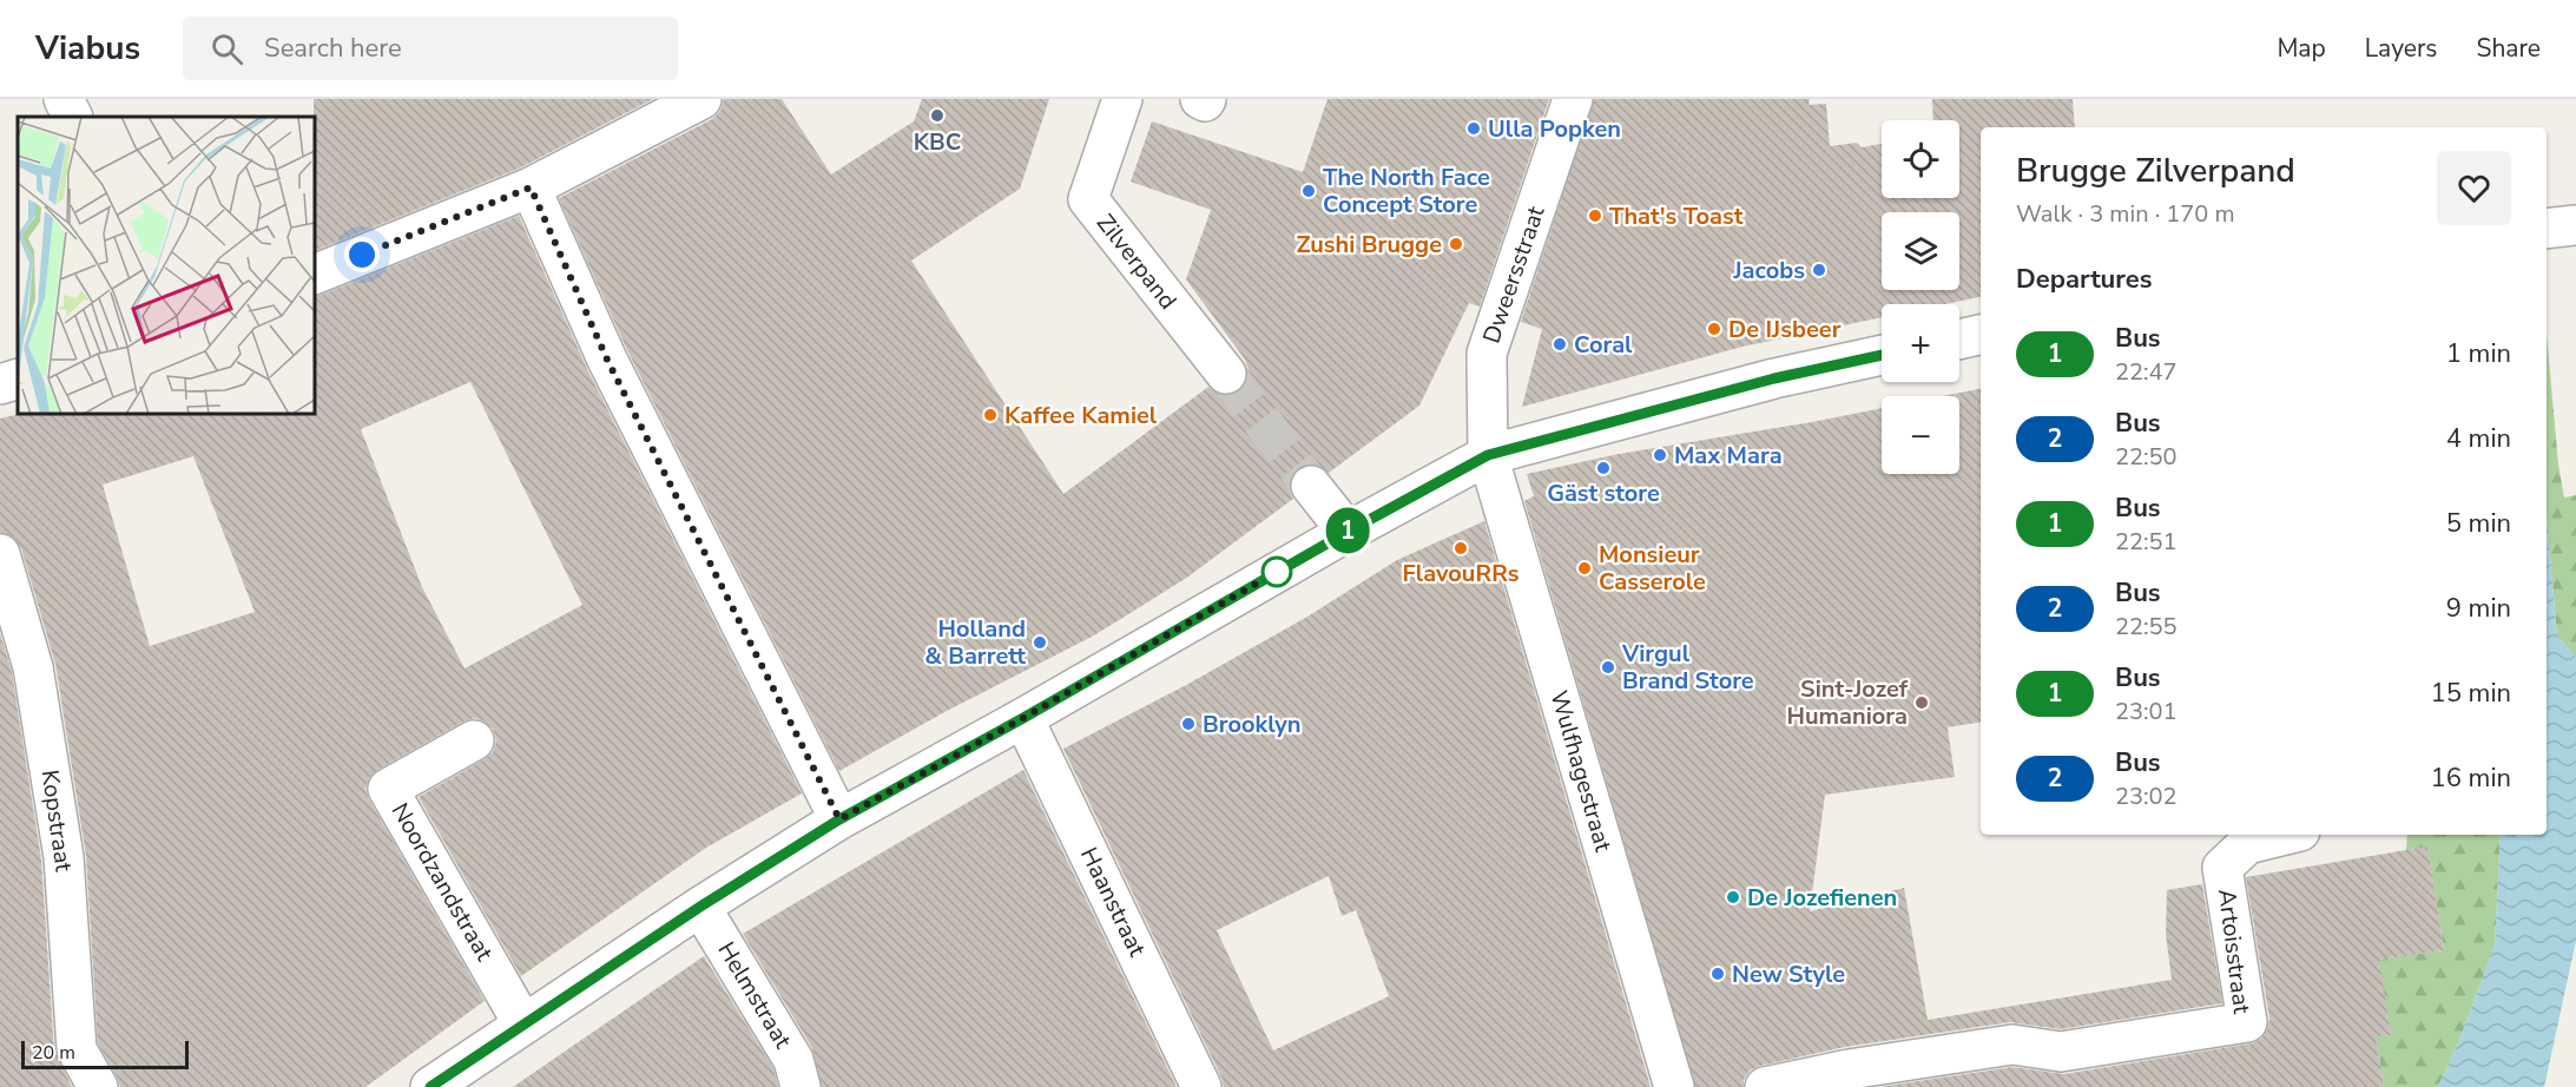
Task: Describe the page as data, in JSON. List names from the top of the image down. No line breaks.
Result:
{"streets":{"street":["Zilverpand","Dweersstraat","Wulfhagestraat","Kopstraat","Noordzandstraat","Haanstraat","Artoisstraat","Helmstraat"]},"crossings":[["Dweersstraat","Wulfhagestraat"]],"places":["KBC","Ulla Popken","The North Face Concept Store","That's Toast","Zushi Brugge","Jacobs","De IJsbeer","Coral","Kaffee Kamiel","Max Mara","Gäst store","FlavouRRs","Monsieur Casserole","Holland & Barrett","Virgul Brand Store","Sint-Jozef Humaniora","Brooklyn","De Jozefienen","New Style"],"lines":["bus line 1"],"scale_bar":"20 m","page":{"header":"Viabus","search":"Search here","nav":["Map","Layers","Share"],"on_map":"1","map_buttons":["+","−"],"heading":[["Brugge Zilverpand","Walk · 3 min · 170 m"],"Departures"],"list":[{"mark":"1","name":"Bus","note":"22:47","value":"1 min"},{"mark":"2","name":"Bus","note":"22:50","value":"4 min"},{"mark":"1","name":"Bus","note":"22:51","value":"5 min"},{"mark":"2","name":"Bus","note":"22:55","value":"9 min"},{"mark":"1","name":"Bus","note":"23:01","value":"15 min"},{"mark":"2","name":"Bus","note":"23:02","value":"16 min"}],"scale":"20 m"}}
